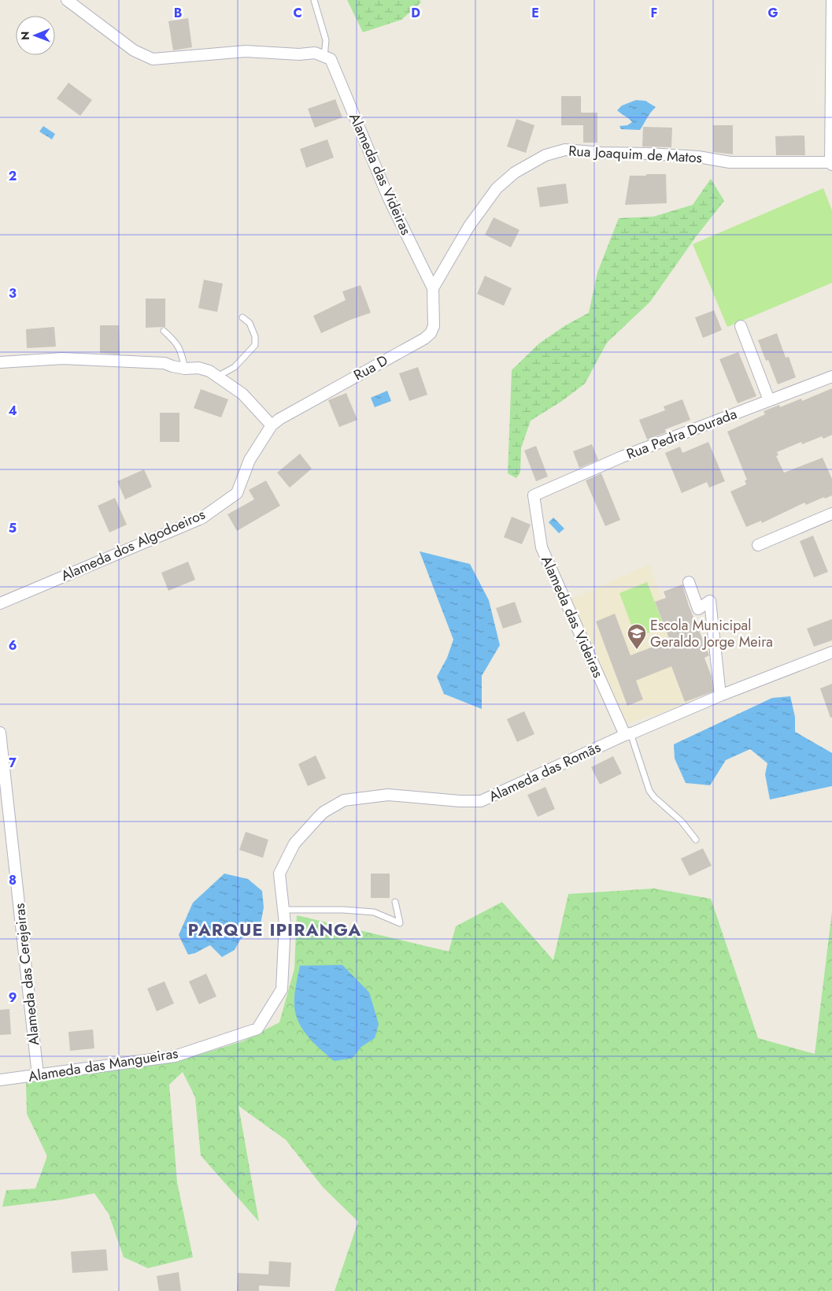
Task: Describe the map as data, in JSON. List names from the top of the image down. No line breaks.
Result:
{"streets":{"street":["Rua Joaquim de Matos","Alameda das Videiras","Rua D","Rua Pedra Dourada","Alameda dos Algodoeiros","Alameda das Romãs","Alameda das Cerejeiras","Alameda das Mangueiras"]},"crossings":[["Rua Joaquim de Matos","Alameda das Videiras"],["Rua Joaquim de Matos","Rua D"],["Alameda das Videiras","Rua D"],["Alameda das Videiras","Rua Pedra Dourada"],["Alameda das Videiras","Alameda das Romãs"],["Rua D","Alameda dos Algodoeiros"],["Alameda das Romãs","Alameda das Mangueiras"],["Alameda das Cerejeiras","Alameda das Mangueiras"]],"districts":["PARQUE IPIRANGA"],"places":{"school or university":["Escola Municipal Geraldo Jorge Meira"]},"north":"left","grid":{"columns":["B","C","D","E","F","G"],"rows":["2","3","4","5","6","7","8","9"]}}
